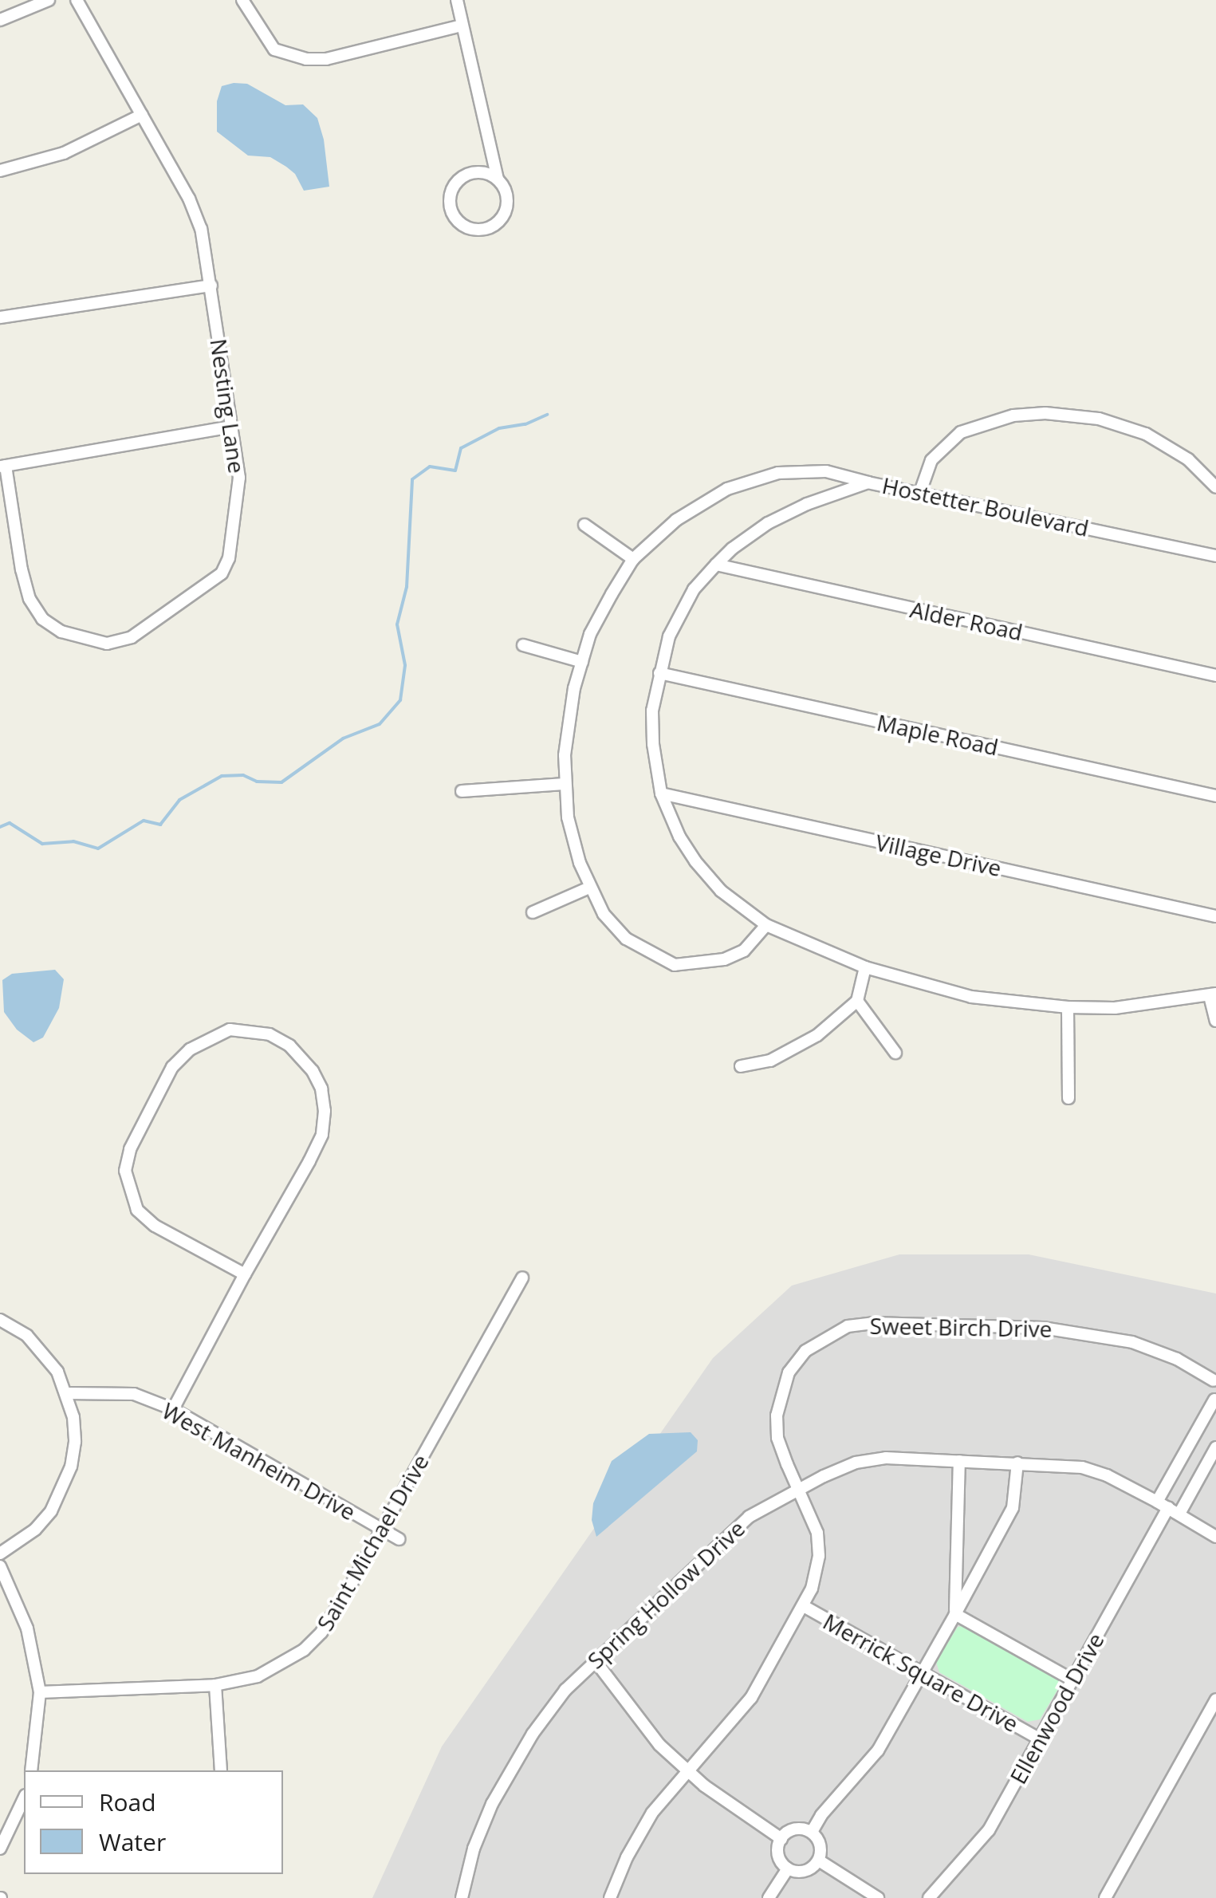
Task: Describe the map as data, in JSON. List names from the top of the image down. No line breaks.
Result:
{"streets":{"street":["Nesting Lane","Hostetter Boulevard","Alder Road","Maple Road","Village Drive","Sweet Birch Drive","West Manheim Drive","Saint Michael Drive","Spring Hollow Drive","Merrick Square Drive","Ellenwood Drive"]},"crossings":[["Hostetter Boulevard","Alder Road"],["Hostetter Boulevard","Maple Road"],["Hostetter Boulevard","Village Drive"],["Sweet Birch Drive","Spring Hollow Drive"],["Sweet Birch Drive","Merrick Square Drive"],["West Manheim Drive","Saint Michael Drive"],["Spring Hollow Drive","Ellenwood Drive"],["Merrick Square Drive","Ellenwood Drive"]],"legend":["Road","Water"]}
